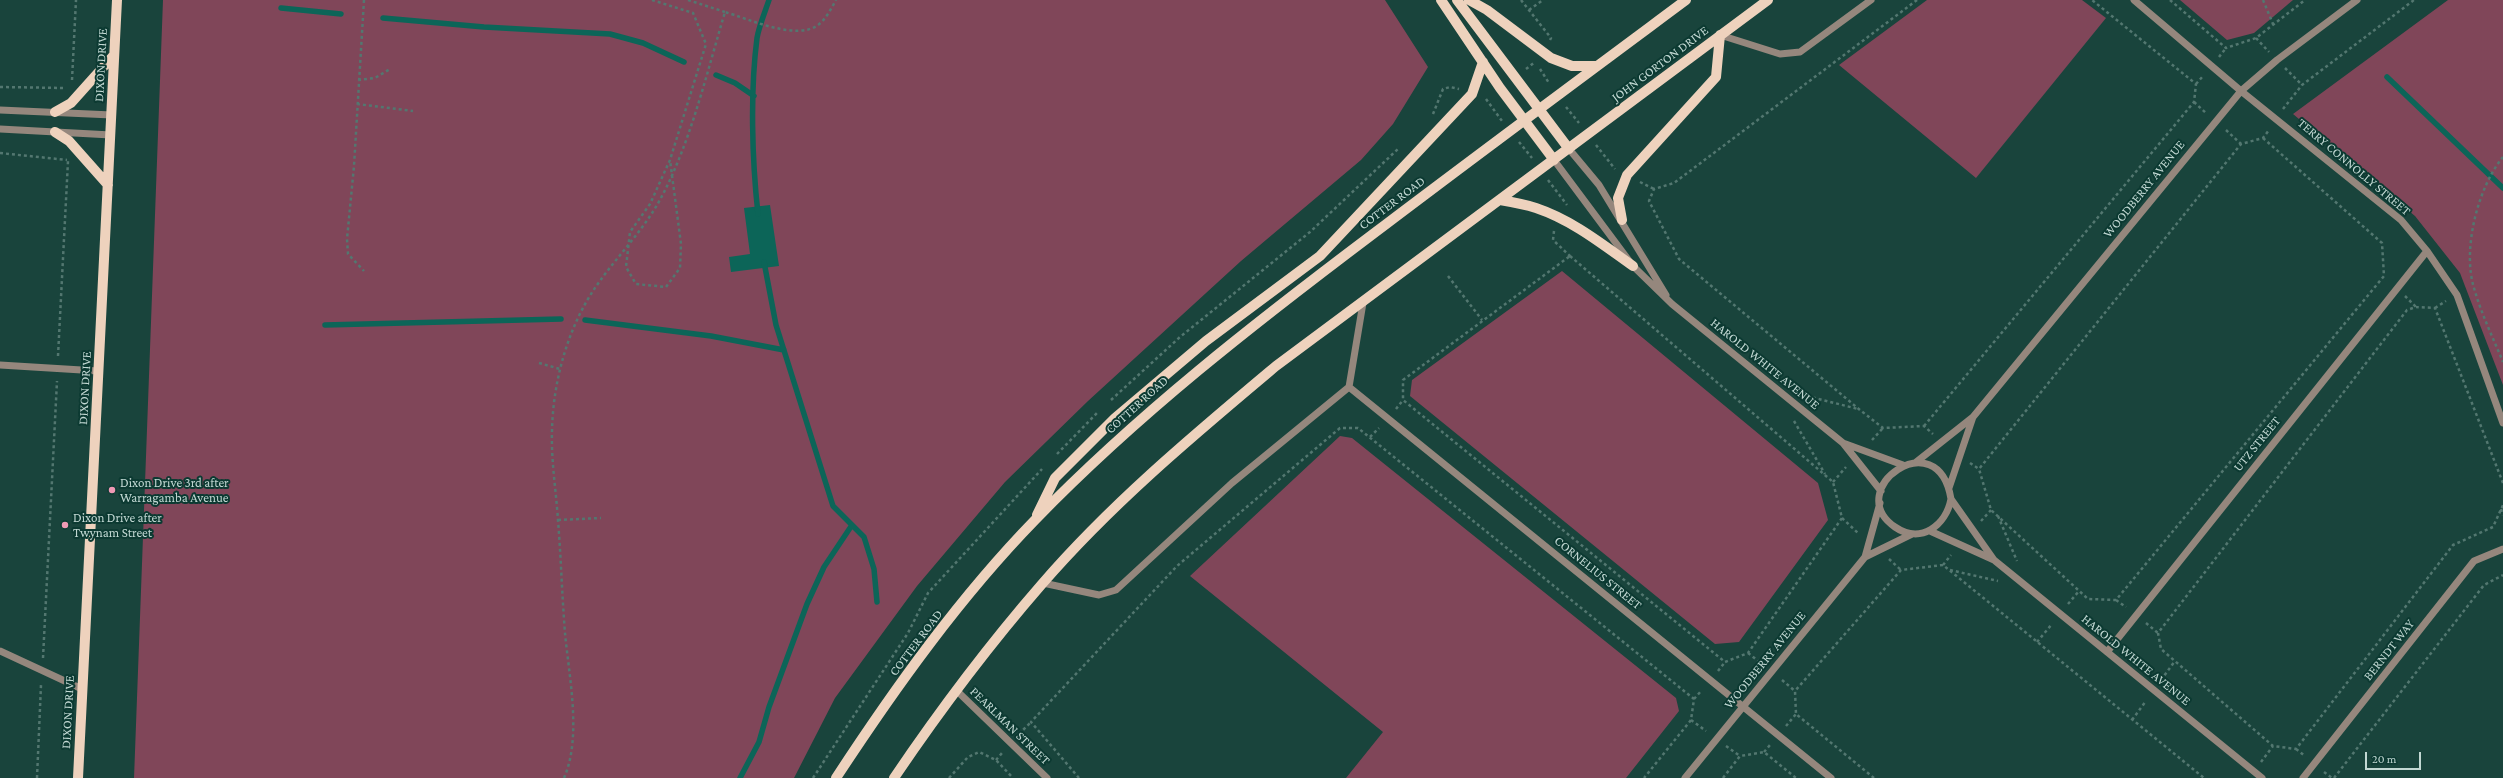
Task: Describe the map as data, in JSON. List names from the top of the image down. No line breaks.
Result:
{"streets":{"main road":["JOHN GORTON DRIVE","DIXON DRIVE","COTTER ROAD"],"street":["TERRY CONNOLLY STREET","WOODBERRY AVENUE","HAROLD WHITE AVENUE","UTZ STREET","CORNELIUS STREET","BERNDT WAY","PEARLMAN STREET"]},"crossings":[["JOHN GORTON DRIVE","HAROLD WHITE AVENUE"],["TERRY CONNOLLY STREET","WOODBERRY AVENUE"],["TERRY CONNOLLY STREET","UTZ STREET"],["WOODBERRY AVENUE","HAROLD WHITE AVENUE"],["WOODBERRY AVENUE","CORNELIUS STREET"],["HAROLD WHITE AVENUE","UTZ STREET"]],"places":["Dixon Drive 3rd after Warragamba Avenue","Dixon Drive after Twynam Street"],"scale_bar":"20 m"}
